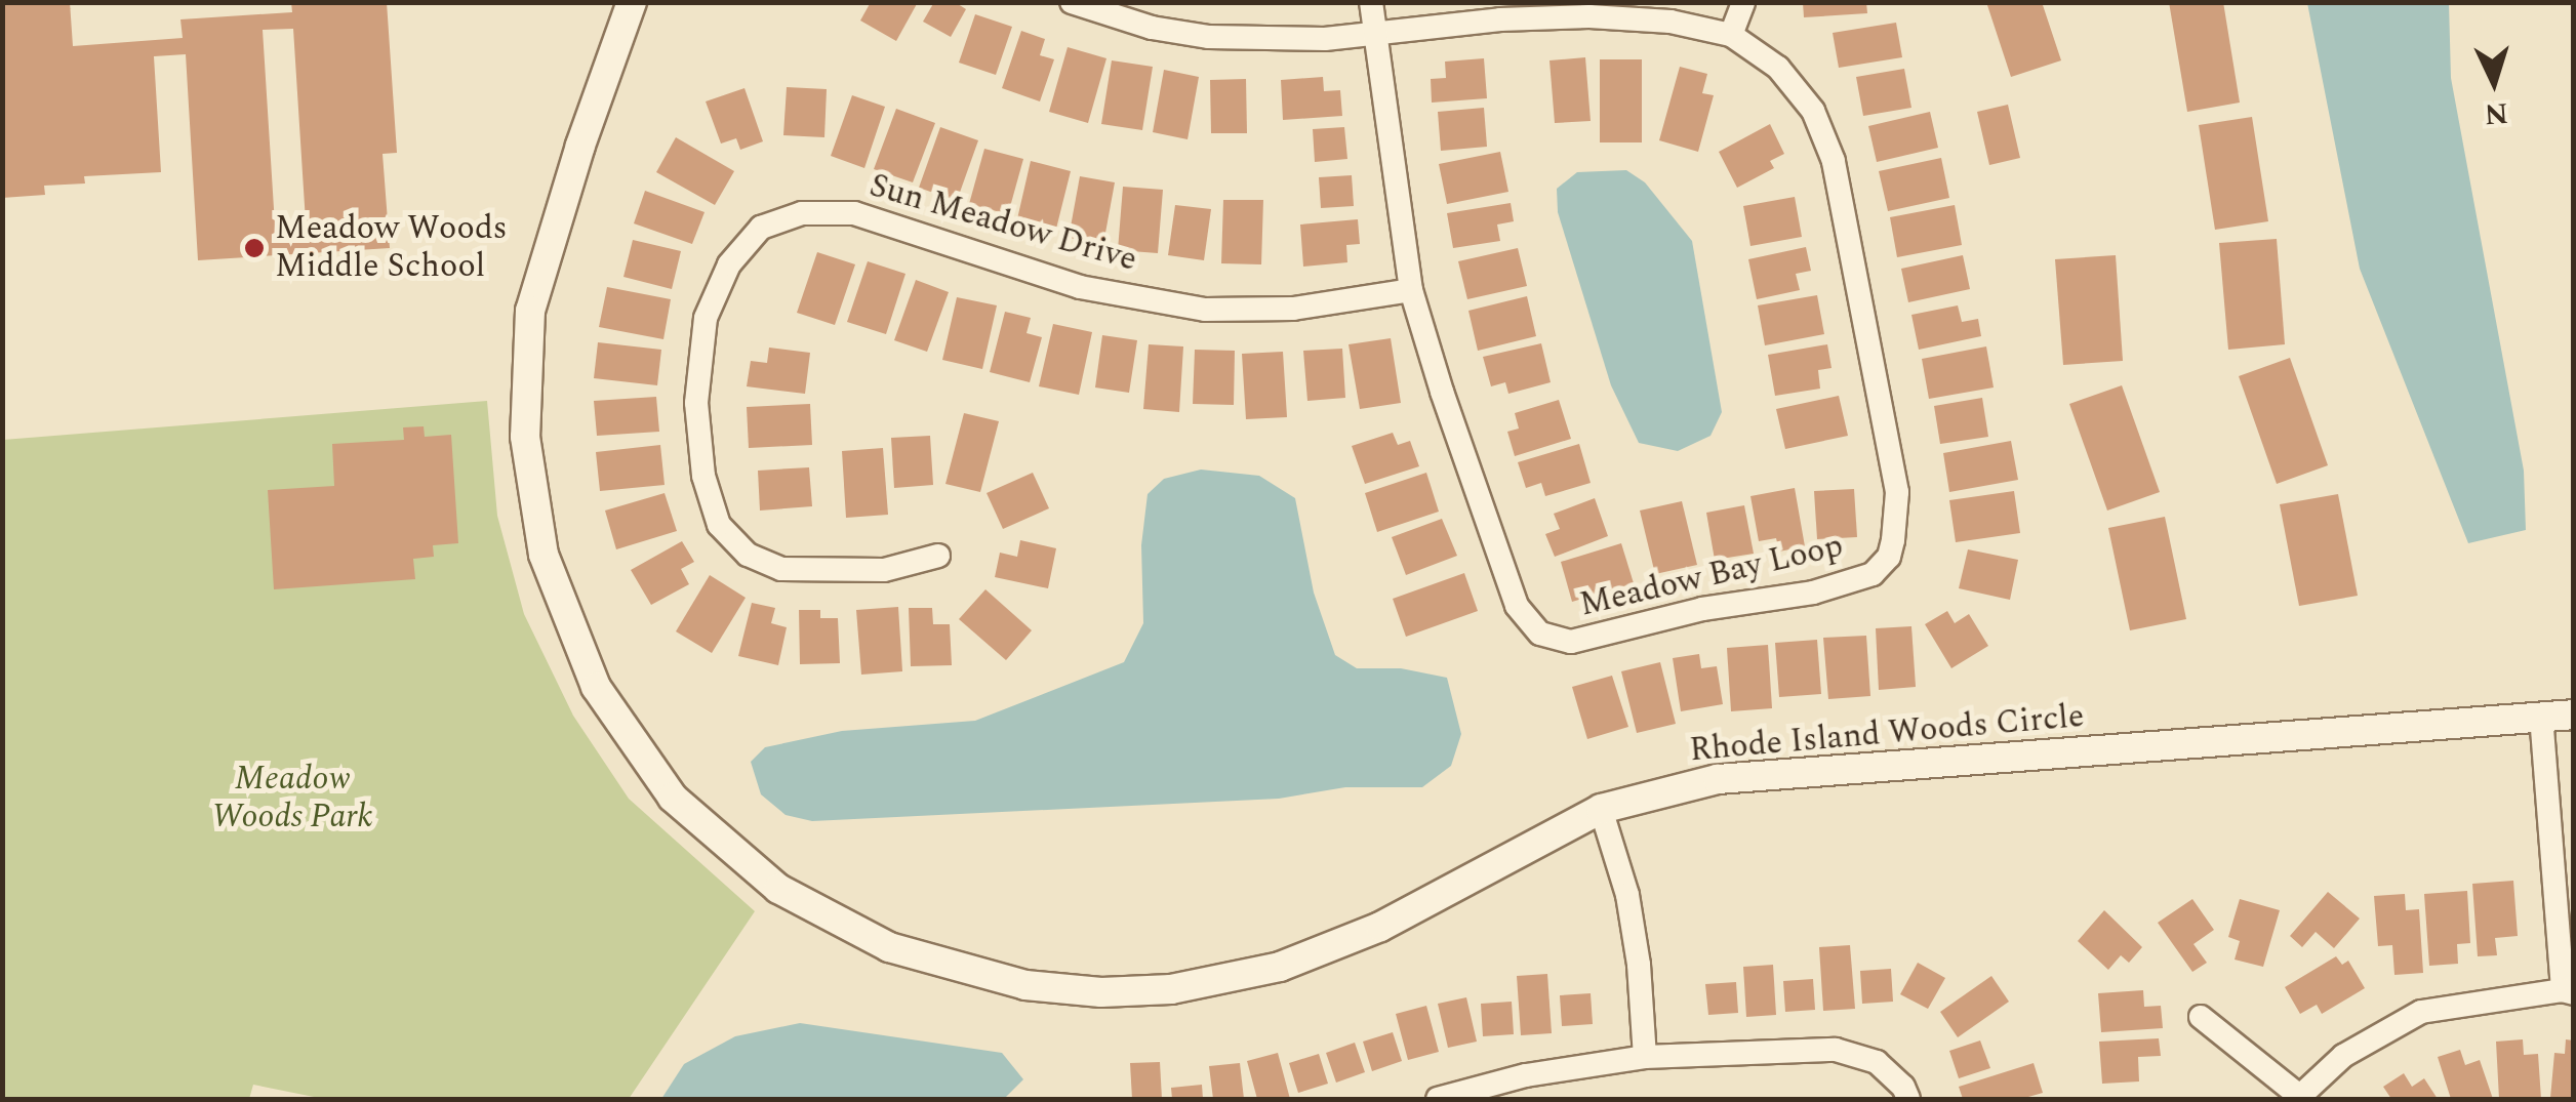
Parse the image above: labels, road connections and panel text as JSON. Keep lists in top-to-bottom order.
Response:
{
  "streets": {
    "street": ["Sun Meadow Drive", "Meadow Bay Loop", "Rhode Island Woods Circle"]
  },
  "crossings": [
    ["Sun Meadow Drive", "Meadow Bay Loop"]
  ],
  "parks": ["Meadow Woods Park"],
  "places": ["Meadow Woods Middle School"],
  "north": "bottom"
}
